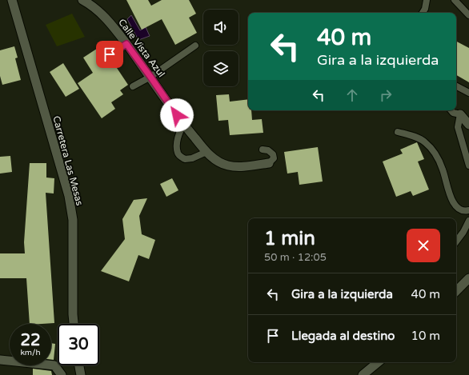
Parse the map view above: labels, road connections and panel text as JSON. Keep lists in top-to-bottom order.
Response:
{
  "streets": {
    "street": ["Calle Vista Azul", "Carretera Las Mesas"]
  },
  "page": {
    "turn": ["40 m", "Gira a la izquierda"],
    "heading": ["1 min", "50 m · 12:05"],
    "list": [
      {
        "name": "Gira a la izquierda",
        "value": "40 m"
      },
      {
        "name": "Llegada al destino",
        "value": "10 m"
      }
    ],
    "speed": "22 km/h",
    "limit": "30"
  }
}
